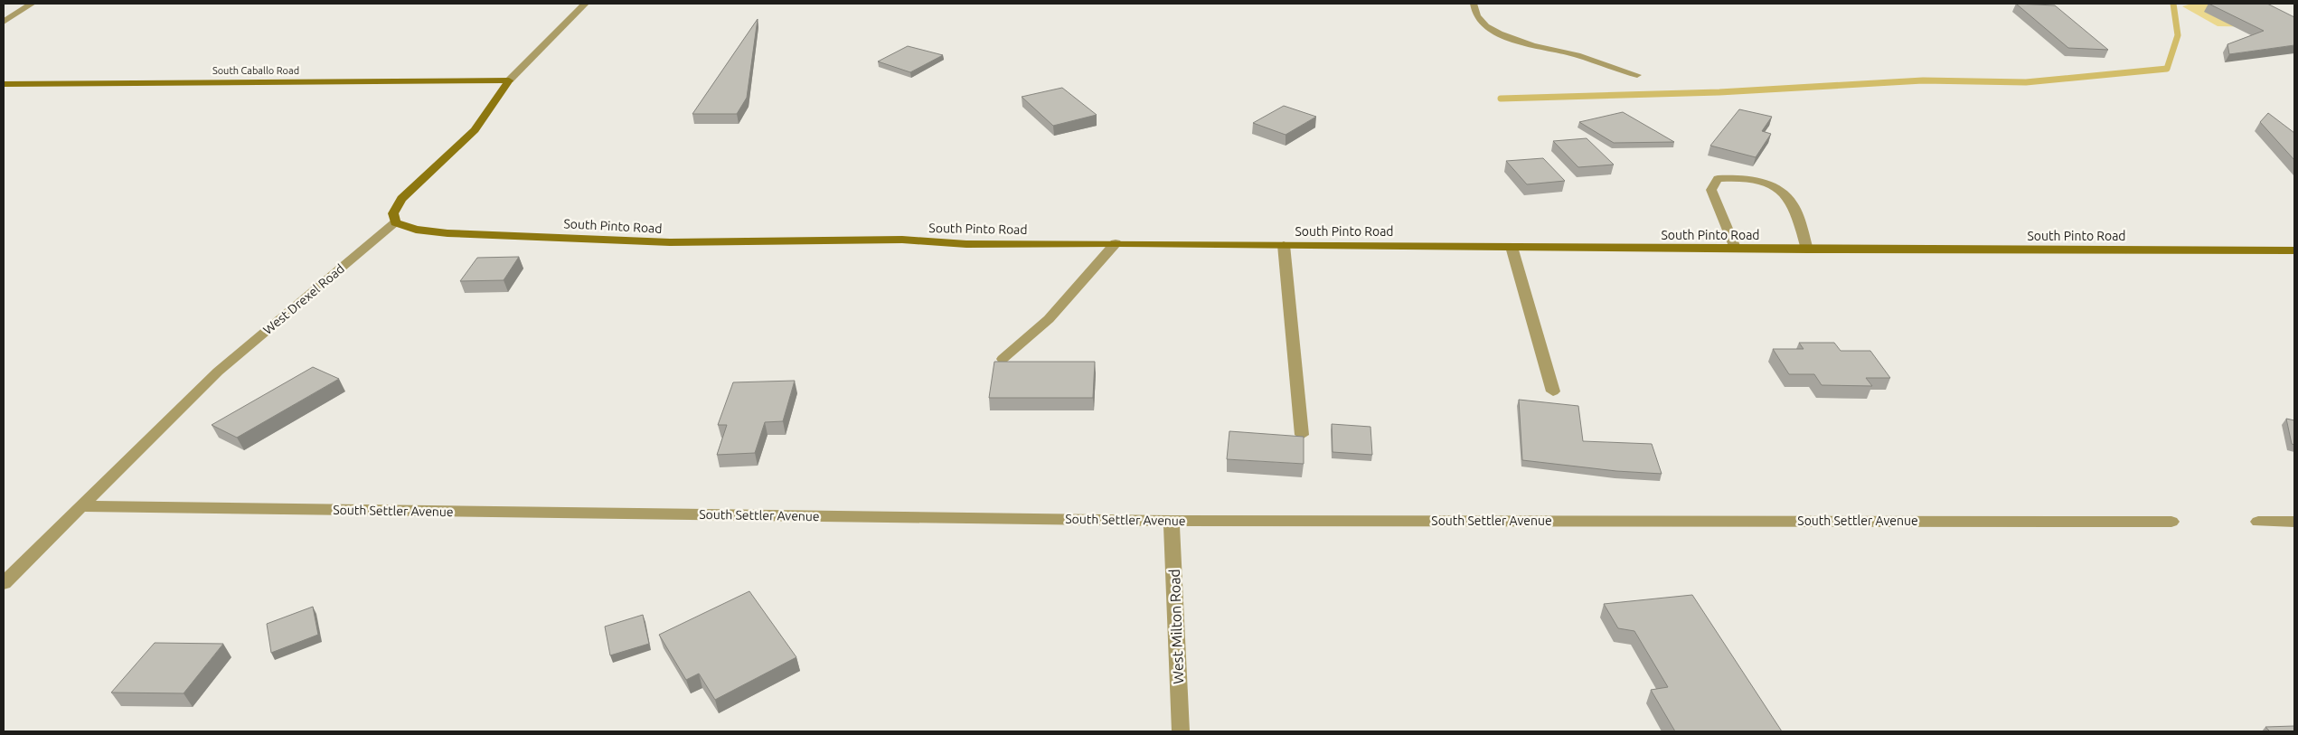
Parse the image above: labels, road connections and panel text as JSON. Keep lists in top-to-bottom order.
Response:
{
  "streets": {
    "street": [
      "South Caballo Road",
      "South Pinto Road",
      "West Drexel Road",
      "South Settler Avenue",
      "West Milton Road"
    ]
  },
  "crossings": [
    ["South Pinto Road", "West Drexel Road"],
    ["West Drexel Road", "South Settler Avenue"],
    ["South Settler Avenue", "West Milton Road"]
  ]
}
